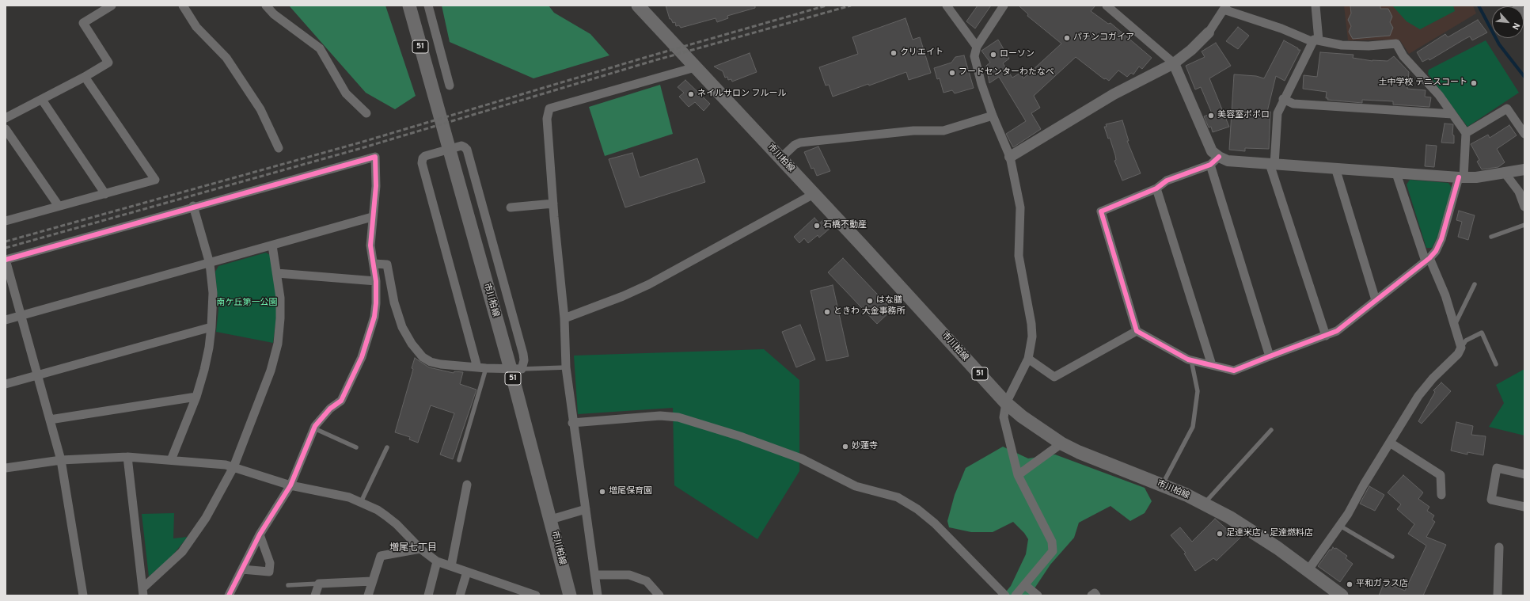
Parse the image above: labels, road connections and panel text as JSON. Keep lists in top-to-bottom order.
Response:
{
  "streets": {
    "main road": ["51", "市川柏線"]
  },
  "districts": ["増尾七丁目"],
  "parks": ["南ケ丘第一公園"],
  "places": [
    "パチンコガイア",
    "クリエイト",
    "ローソン",
    "フードセンターわたなべ",
    "土中学校 テニスコート",
    "ネイルサロン フルール",
    "美容室ポポロ",
    "石橋不動産",
    "はな膳",
    "ときわ 大金事務所",
    "妙蓮寺",
    "増尾保育園",
    "足達米店・足達燃料店",
    "平和ガラス店"
  ],
  "north": "bottom right"
}
